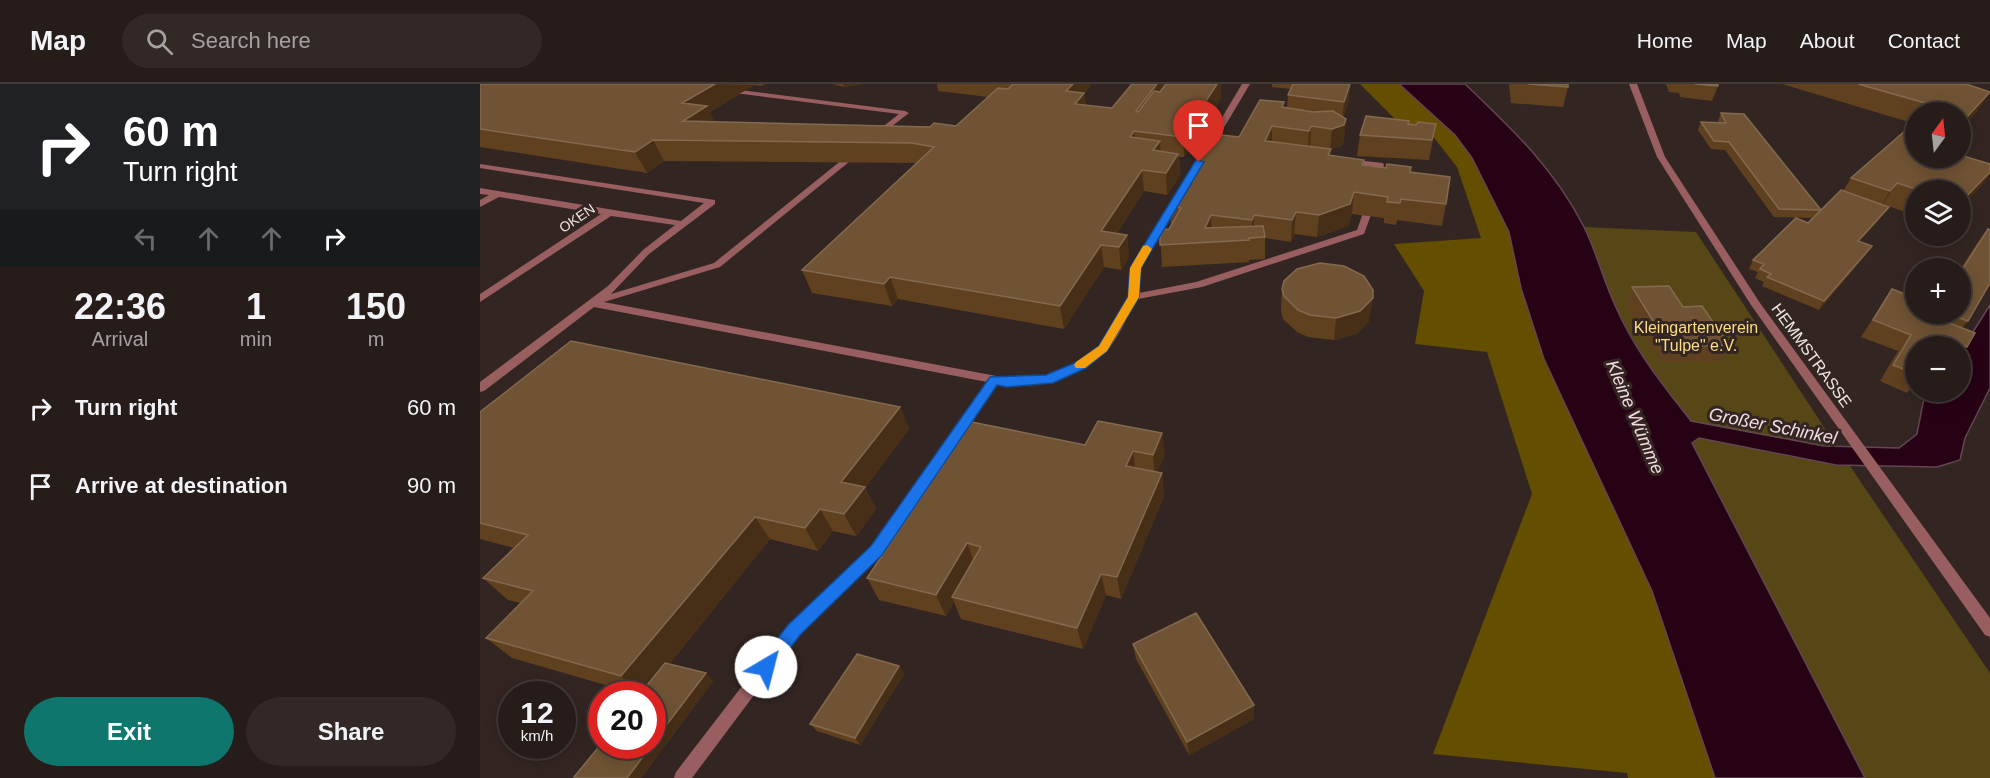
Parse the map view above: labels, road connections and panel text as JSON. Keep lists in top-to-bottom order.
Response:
{
  "streets": {
    "street": ["OKEN", "HEMMSTRASSE"]
  },
  "water": ["Kleine Wümme", "Großer Schinkel"],
  "parks": ["Kleingartenverein \"Tulpe\" e.V."],
  "north": "top",
  "page": {
    "header": "Map",
    "search": "Search here",
    "nav": [
      "Home",
      "Map",
      "About",
      "Contact"
    ],
    "turn": ["60 m", "Turn right"],
    "map_buttons": ["+", "−"],
    "eta": [
      "22:36",
      "Arrival",
      "1",
      "min",
      "150",
      "m"
    ],
    "list": [
      {
        "name": "Turn right",
        "value": "60 m"
      },
      {
        "name": "Arrive at destination",
        "value": "90 m"
      }
    ],
    "speed": "12 km/h",
    "limit": "20",
    "buttons": ["Exit", "Share"]
  }
}
